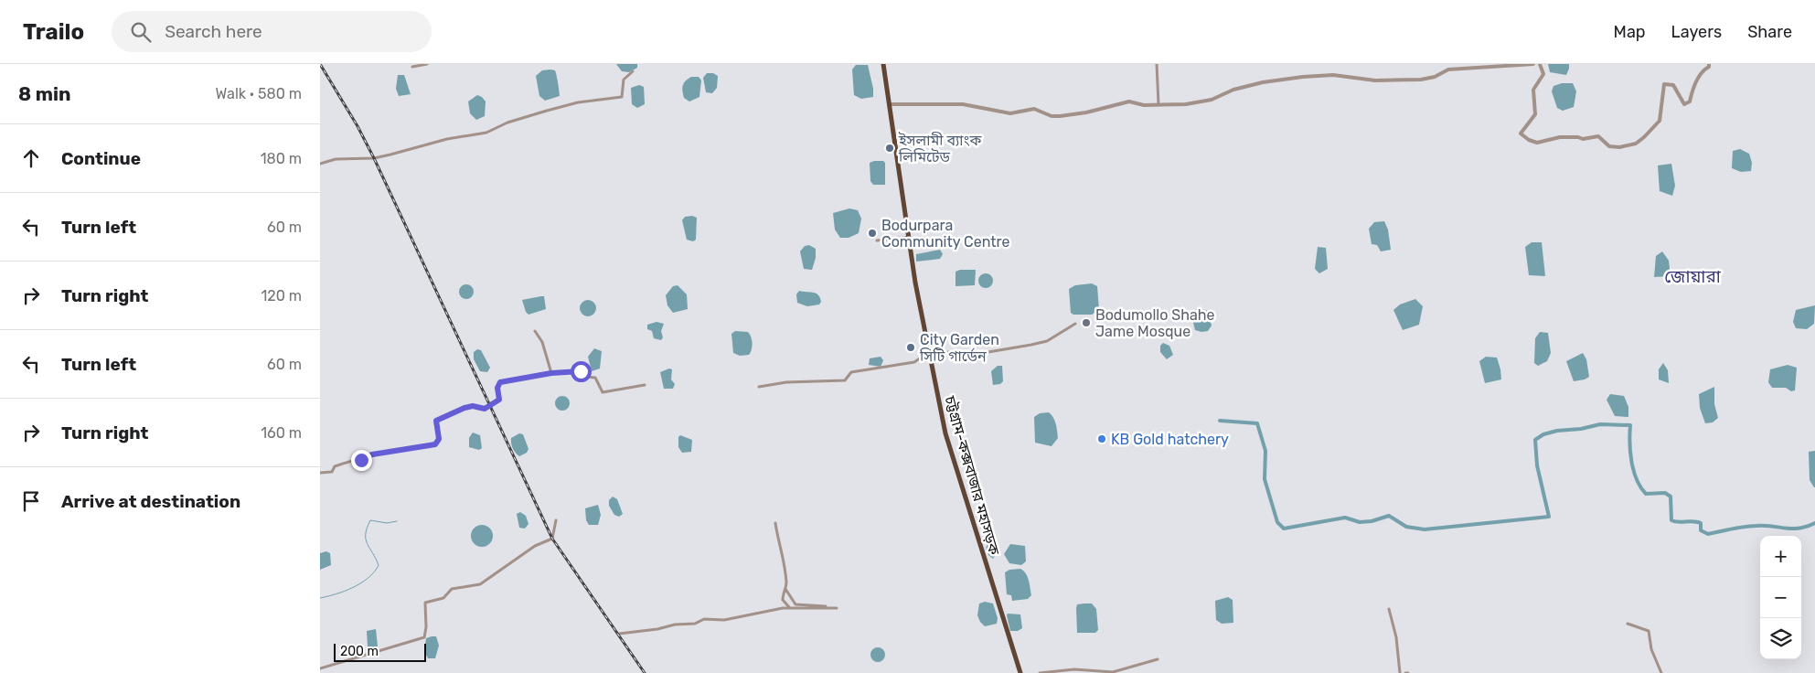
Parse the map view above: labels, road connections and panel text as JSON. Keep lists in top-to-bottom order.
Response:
{
  "streets": {
    "highway": ["চট্টগ্রাম-কক্সবাজার মহাসড়ক"]
  },
  "districts": ["জোয়ারা"],
  "places": [
    "ইসলামী ব্যাংক লিমিটেড",
    "Bodurpara Community Centre",
    "Bodumollo Shahe Jame Mosque",
    "City Garden সিটি গার্ডেন",
    "KB Gold hatchery"
  ],
  "scale_bar": "200 m",
  "page": {
    "header": "Trailo",
    "search": "Search here",
    "nav": ["Map", "Layers", "Share"],
    "heading": ["8 min", "Walk · 580 m"],
    "list": [
      ["Continue", "180 m"],
      ["Turn left", "60 m"],
      ["Turn right", "120 m"],
      ["Turn left", "60 m"],
      ["Turn right", "160 m"],
      "Arrive at destination"
    ],
    "map_buttons": ["+", "−"],
    "scale": "200 m"
  }
}
